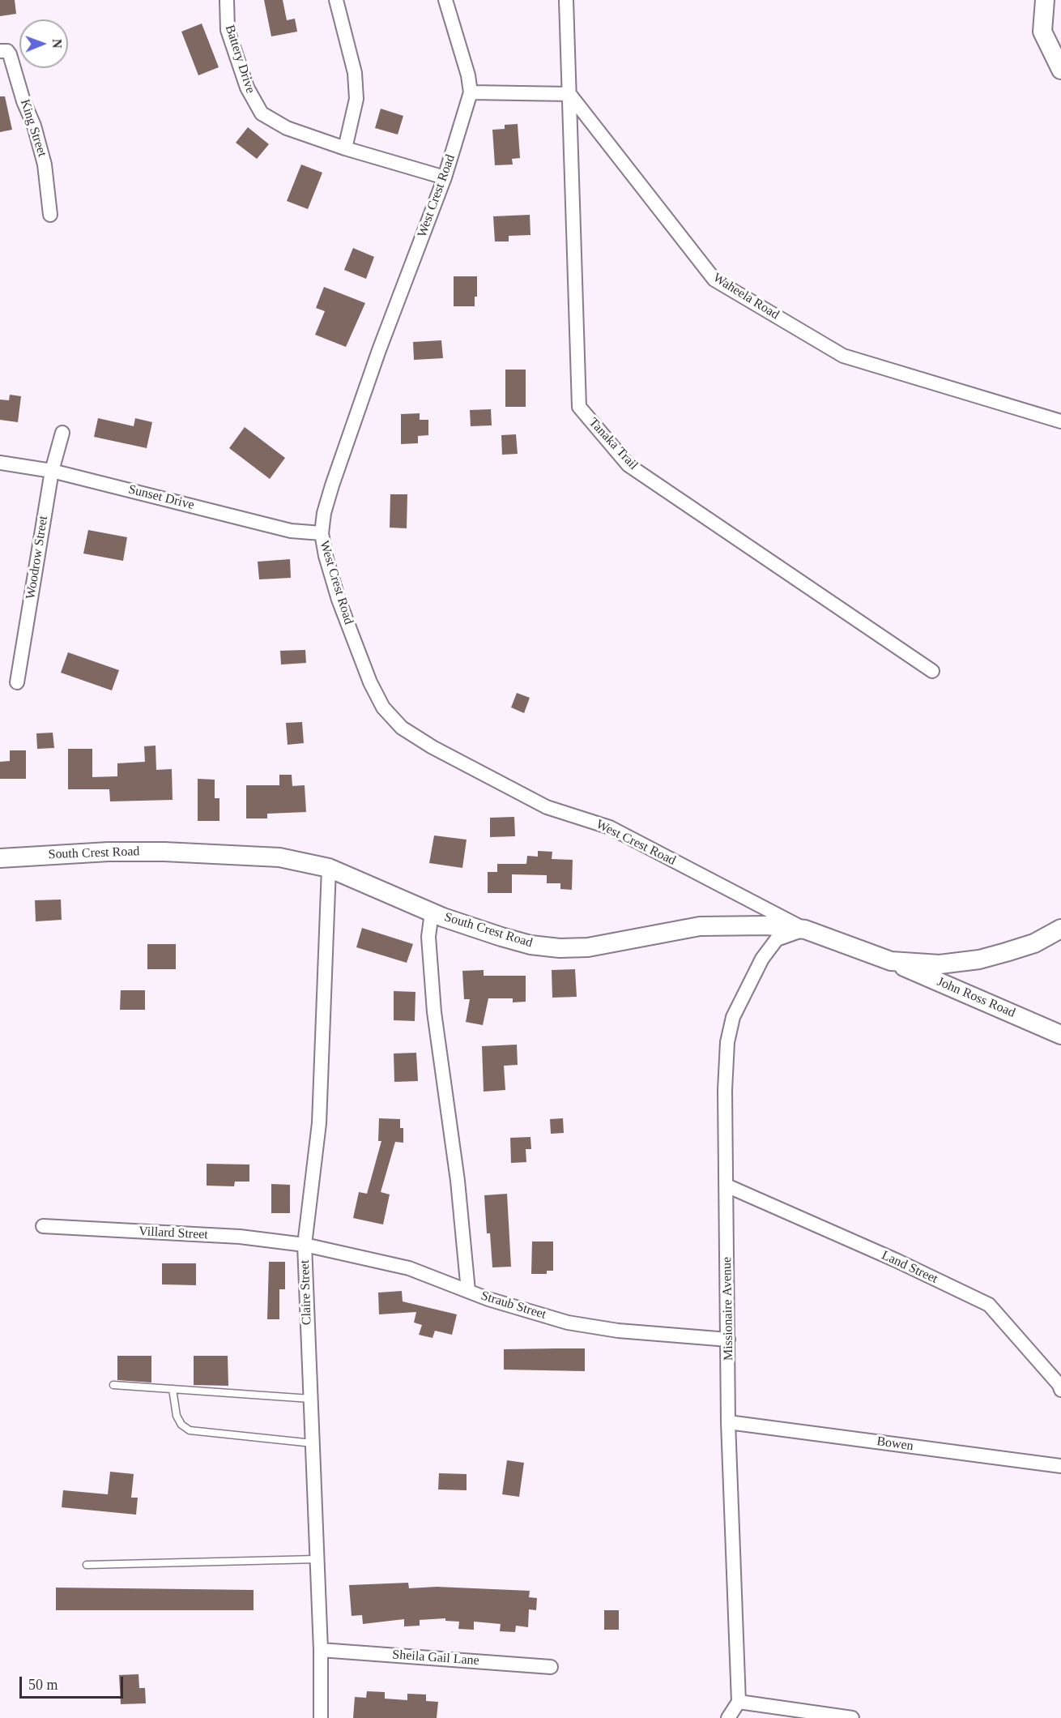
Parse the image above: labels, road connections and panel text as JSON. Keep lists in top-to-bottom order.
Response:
{
  "streets": {
    "street": [
      "Battery Drive",
      "King Street",
      "West Crest Road",
      "Waheela Road",
      "Tanaka Trail",
      "Sunset Drive",
      "Woodrow Street",
      "South Crest Road",
      "John Ross Road",
      "Villard Street",
      "Land Street",
      "Claire Street",
      "Straub Street",
      "Missionaire Avenue",
      "Bowen",
      "Sheila Gail Lane"
    ]
  },
  "crossings": [
    ["Battery Drive", "West Crest Road"],
    ["West Crest Road", "Sunset Drive"],
    ["West Crest Road", "South Crest Road"],
    ["West Crest Road", "Missionaire Avenue"],
    ["Waheela Road", "Tanaka Trail"],
    ["Sunset Drive", "Woodrow Street"],
    ["South Crest Road", "John Ross Road"],
    ["South Crest Road", "Claire Street"],
    ["South Crest Road", "Missionaire Avenue"],
    ["Villard Street", "Claire Street"],
    ["Villard Street", "Straub Street"],
    ["Land Street", "Missionaire Avenue"],
    ["Claire Street", "Straub Street"],
    ["Claire Street", "Sheila Gail Lane"],
    ["Straub Street", "Missionaire Avenue"],
    ["Missionaire Avenue", "Bowen"]
  ],
  "scale_bar": "50 m",
  "north": "right"
}
